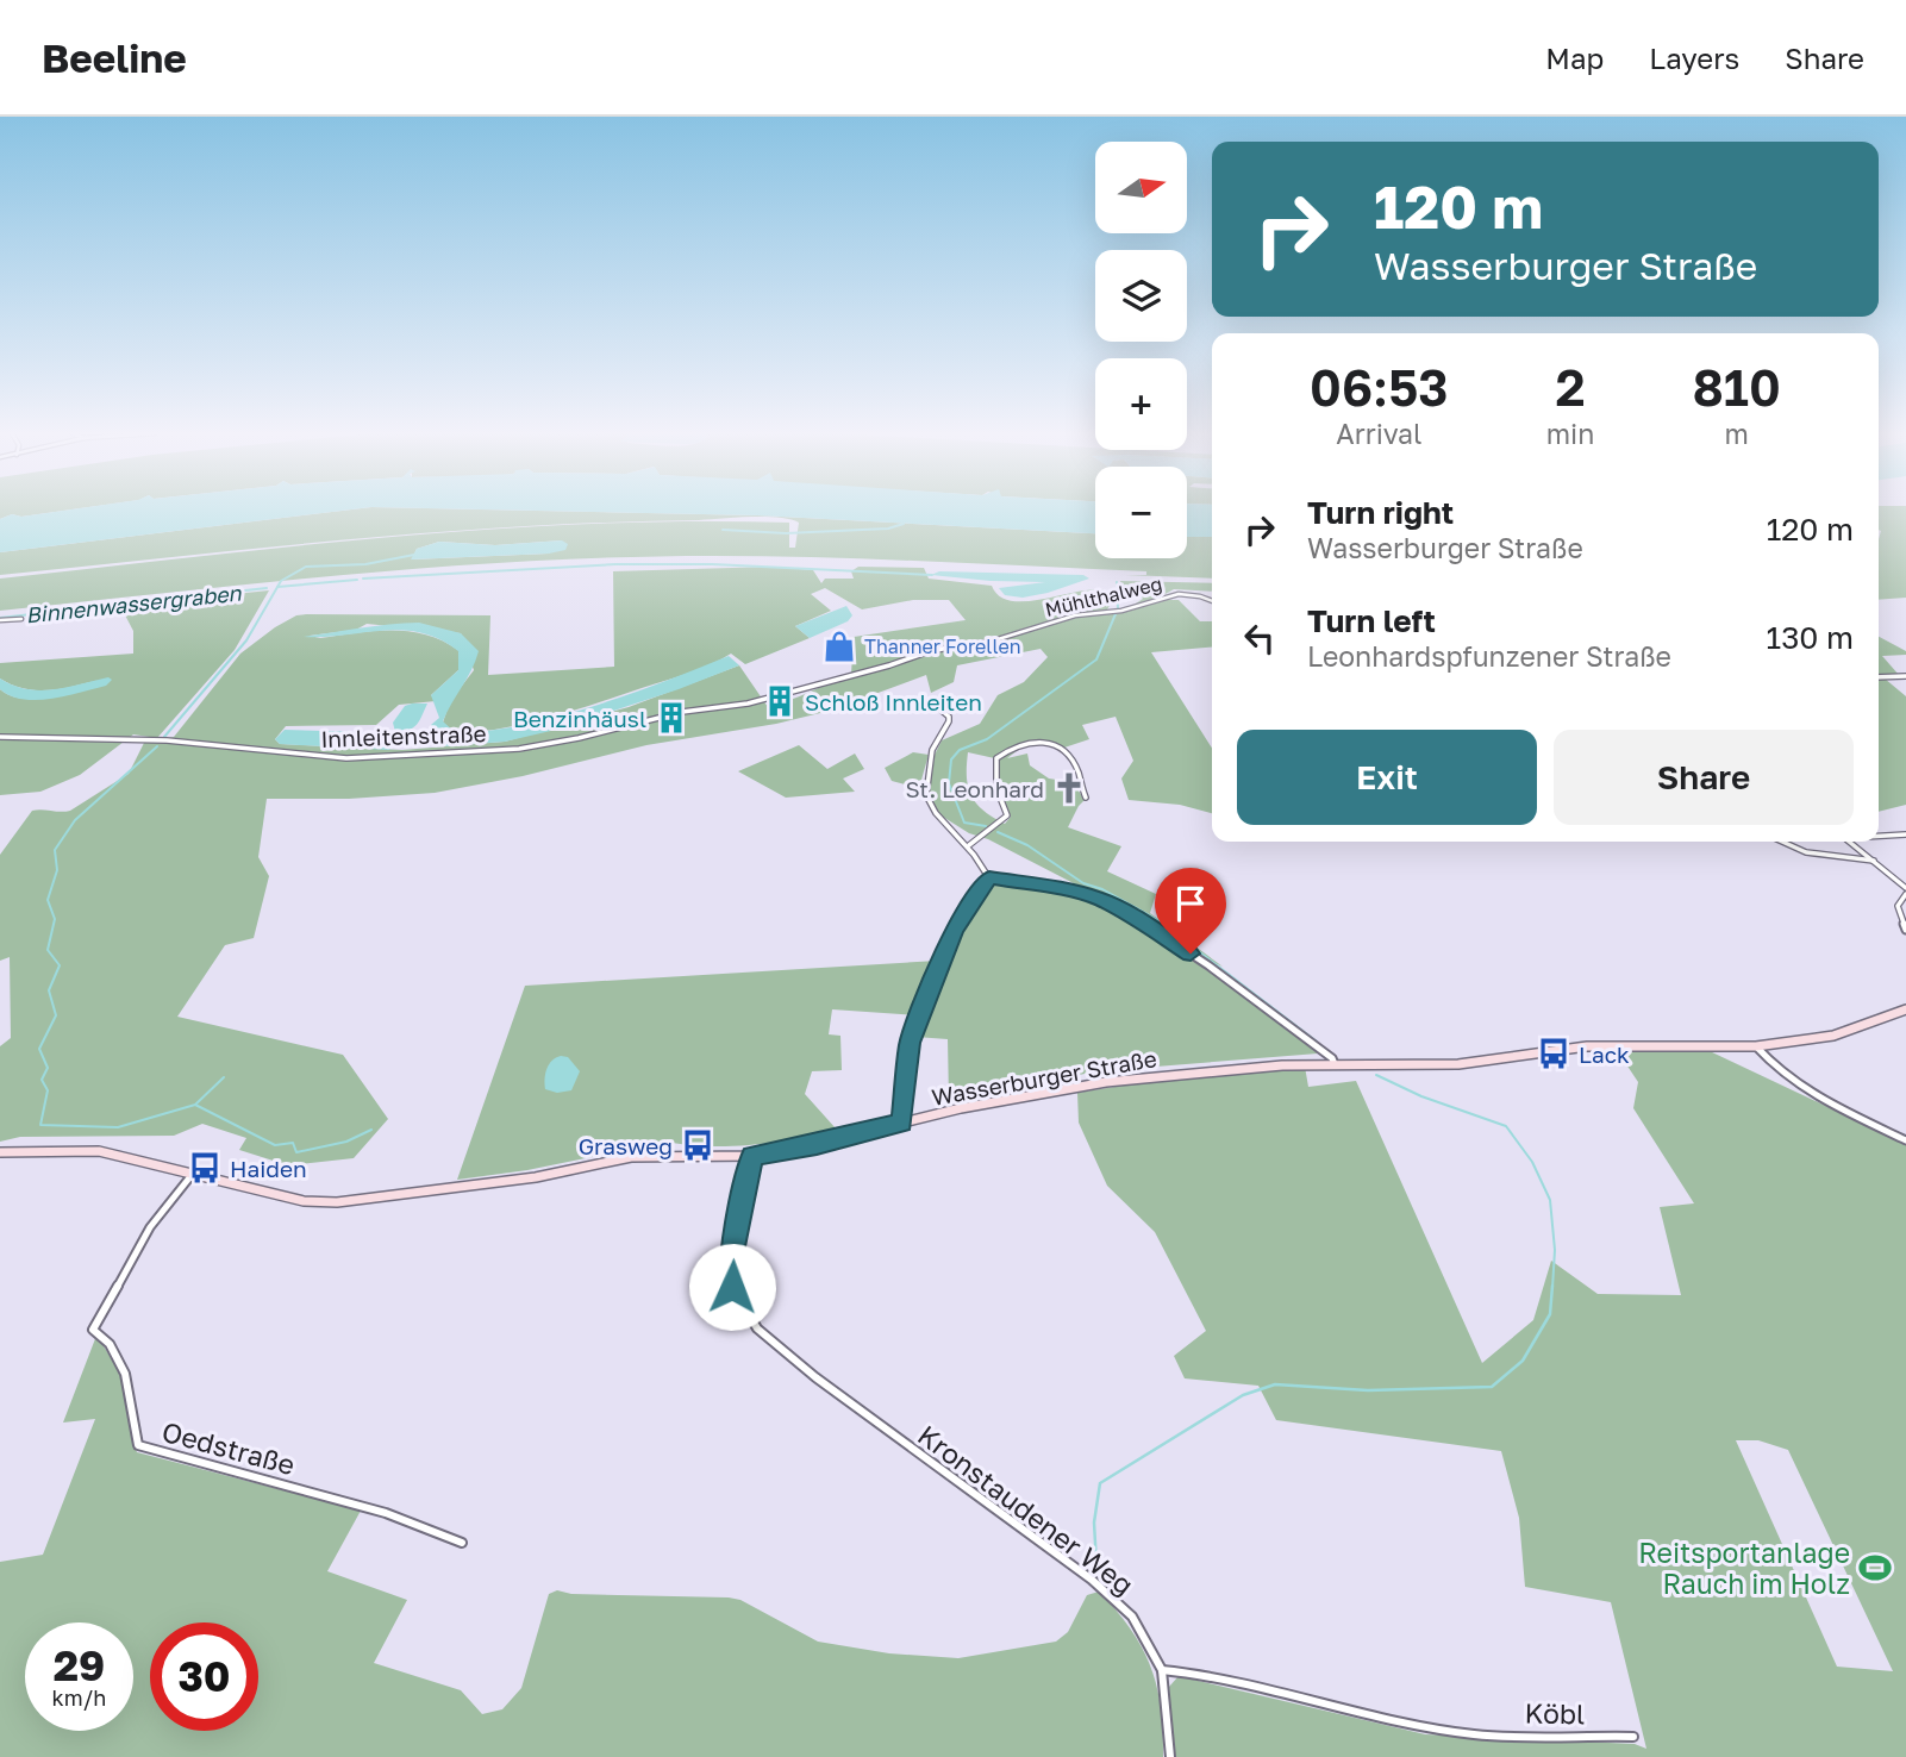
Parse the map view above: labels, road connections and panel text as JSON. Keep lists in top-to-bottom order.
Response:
{
  "streets": {
    "main road": ["Wasserburger Straße"],
    "street": [
      "Mühlthalweg",
      "Innleitenstraße",
      "Oedstraße",
      "Kronstaudener Weg",
      "Köbl"
    ]
  },
  "crossings": [
    ["Mühlthalweg", "Innleitenstraße"],
    ["Wasserburger Straße", "Oedstraße"],
    ["Wasserburger Straße", "Kronstaudener Weg"],
    ["Kronstaudener Weg", "Köbl"]
  ],
  "water": ["Binnenwassergraben"],
  "places": {
    "shop": ["Thanner Forellen"],
    "building": ["Schloß Innleiten", "Benzinhäusl"],
    "church": ["St. Leonhard"],
    "bus stop": ["Lack", "Grasweg", "Haiden"],
    "sports": ["Reitsportanlage Rauch im Holz"]
  },
  "north": "right",
  "page": {
    "header": "Beeline",
    "nav": ["Map", "Layers", "Share"],
    "map_buttons": ["+", "−"],
    "turn": ["120 m", "Wasserburger Straße"],
    "eta": [
      "06:53",
      "Arrival",
      "2",
      "min",
      "810",
      "m"
    ],
    "list": [
      {
        "name": "Turn right",
        "note": "Wasserburger Straße",
        "value": "120 m"
      },
      {
        "name": "Turn left",
        "note": "Leonhardspfunzener Straße",
        "value": "130 m"
      }
    ],
    "buttons": ["Exit", "Share"],
    "speed": "29 km/h",
    "limit": "30"
  }
}
